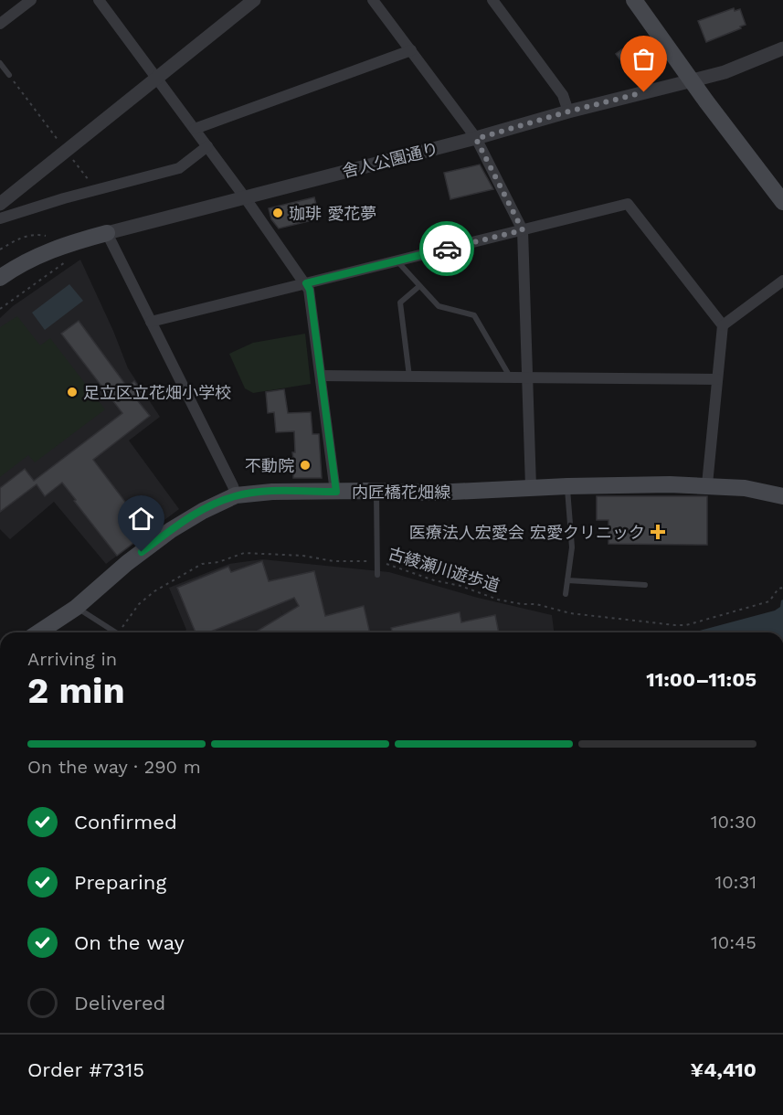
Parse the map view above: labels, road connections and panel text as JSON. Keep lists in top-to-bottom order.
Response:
{
  "streets": {
    "main road": ["舎人公園通り", "内匠橋花畑線"],
    "path": ["古綾瀬川遊歩道"]
  },
  "places": {
    "other": ["珈琲 愛花夢", "足立区立花畑小学校", "不動院"],
    "health": ["医療法人宏愛会 宏愛クリニック"]
  },
  "page": {
    "heading": ["2 min", "Arriving in", "11:00–11:05"],
    "panel": ["Order #7315", "¥4,410"],
    "bar": "On the way · 290 m",
    "list": [
      ["Confirmed", "10:30"],
      ["Preparing", "10:31"],
      ["On the way", "10:45"],
      "Delivered"
    ]
  }
}
